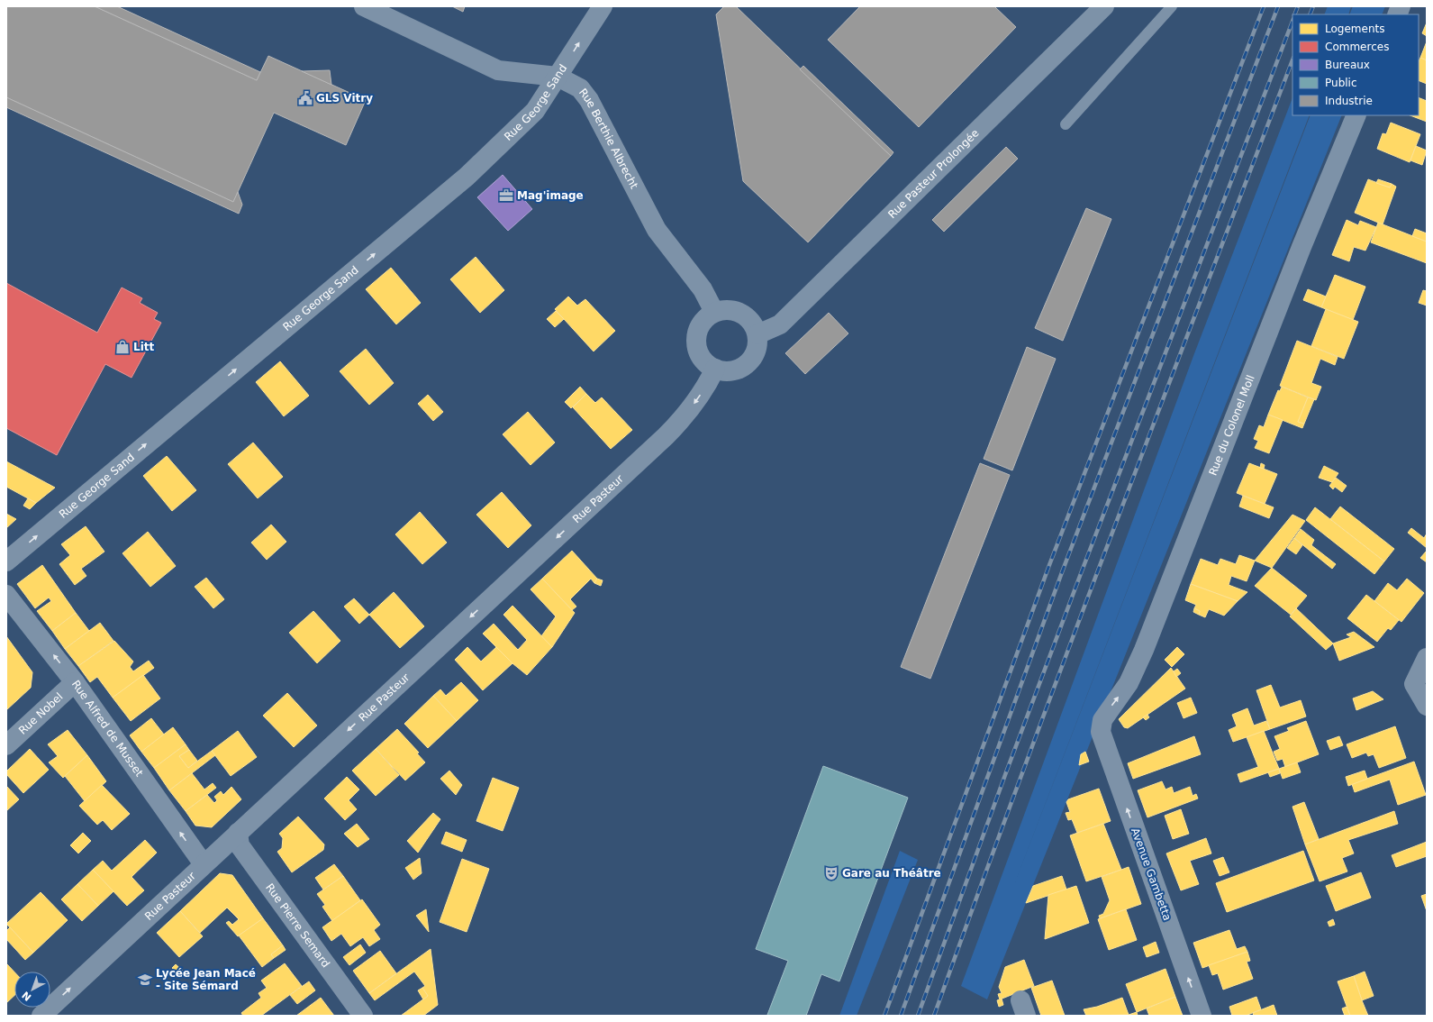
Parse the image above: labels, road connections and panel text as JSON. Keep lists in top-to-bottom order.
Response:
{
  "streets": {
    "street": [
      "Rue George Sand",
      "Rue Berthie Albrecht",
      "Rue Pasteur Prolongée",
      "Rue du Colonel Moll",
      "Rue Pasteur",
      "Rue Nobel",
      "Rue Alfred de Musset",
      "Avenue Gambetta",
      "Rue Pierre Semard"
    ]
  },
  "crossings": [
    ["Rue George Sand", "Rue Berthie Albrecht"],
    ["Rue Berthie Albrecht", "Rue Pasteur Prolongée"],
    ["Rue Berthie Albrecht", "Rue Pasteur"],
    ["Rue Pasteur Prolongée", "Rue Pasteur"],
    ["Rue du Colonel Moll", "Avenue Gambetta"],
    ["Rue Pasteur", "Rue Alfred de Musset"],
    ["Rue Pasteur", "Rue Pierre Semard"],
    ["Rue Nobel", "Rue Alfred de Musset"]
  ],
  "one_way": [
    "Rue George Sand",
    "Rue du Colonel Moll",
    "Rue Alfred de Musset",
    "Avenue Gambetta"
  ],
  "places": {
    "public building": ["GLS Vitry"],
    "office": ["Mag'image"],
    "shop": ["Litt"],
    "theatre": ["Gare au Théâtre"],
    "school or university": ["Lycée Jean Macé - Site Sémard"]
  },
  "legend": [
    "Logements",
    "Commerces",
    "Bureaux",
    "Public",
    "Industrie"
  ],
  "north": "bottom left"
}
